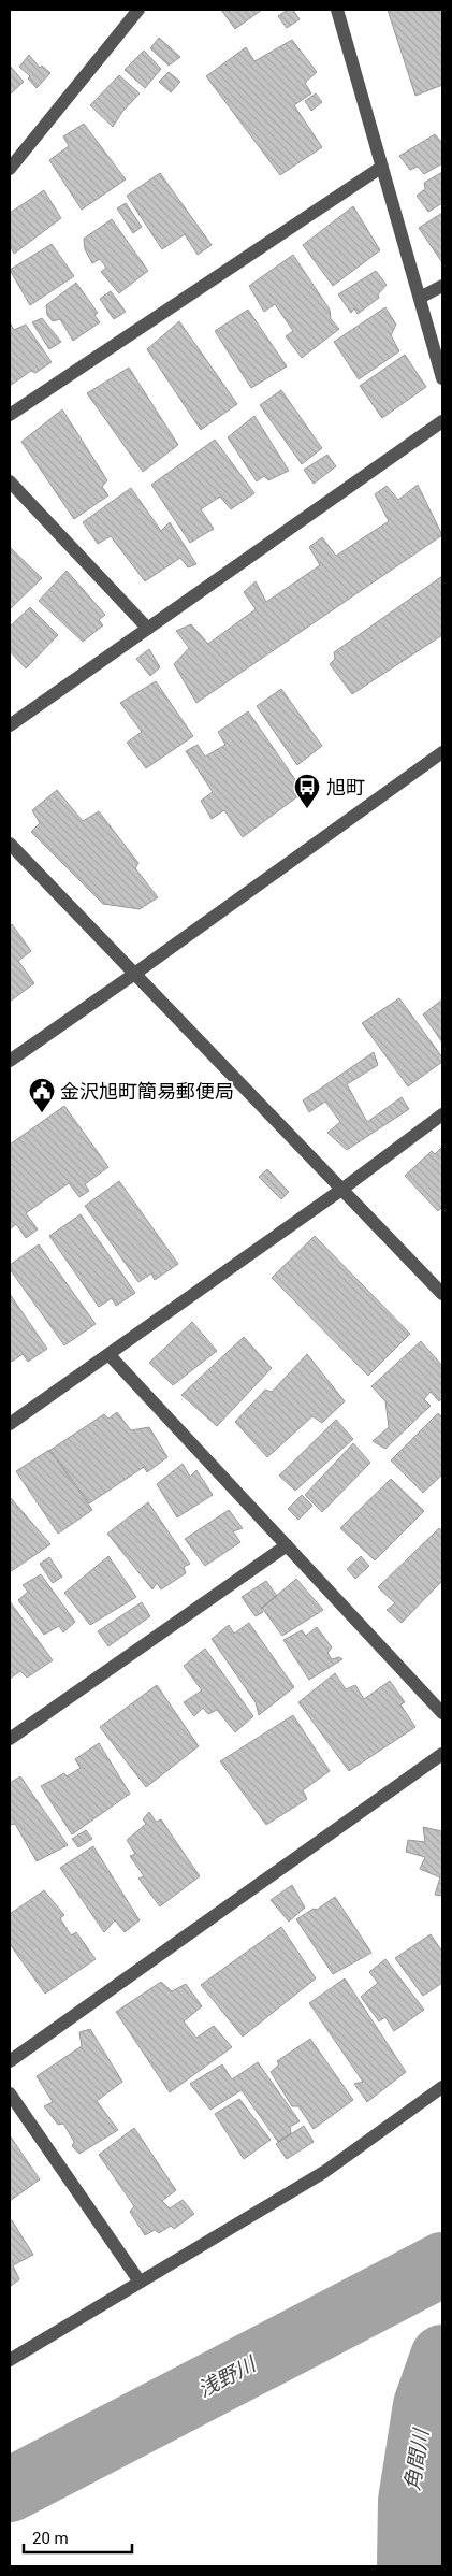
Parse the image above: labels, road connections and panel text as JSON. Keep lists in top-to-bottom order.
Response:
{
  "water": ["浅野川", "角間川"],
  "places": {
    "bus stop": ["旭町"],
    "public building": ["金沢旭町簡易郵便局"]
  },
  "scale_bar": "20 m"
}
